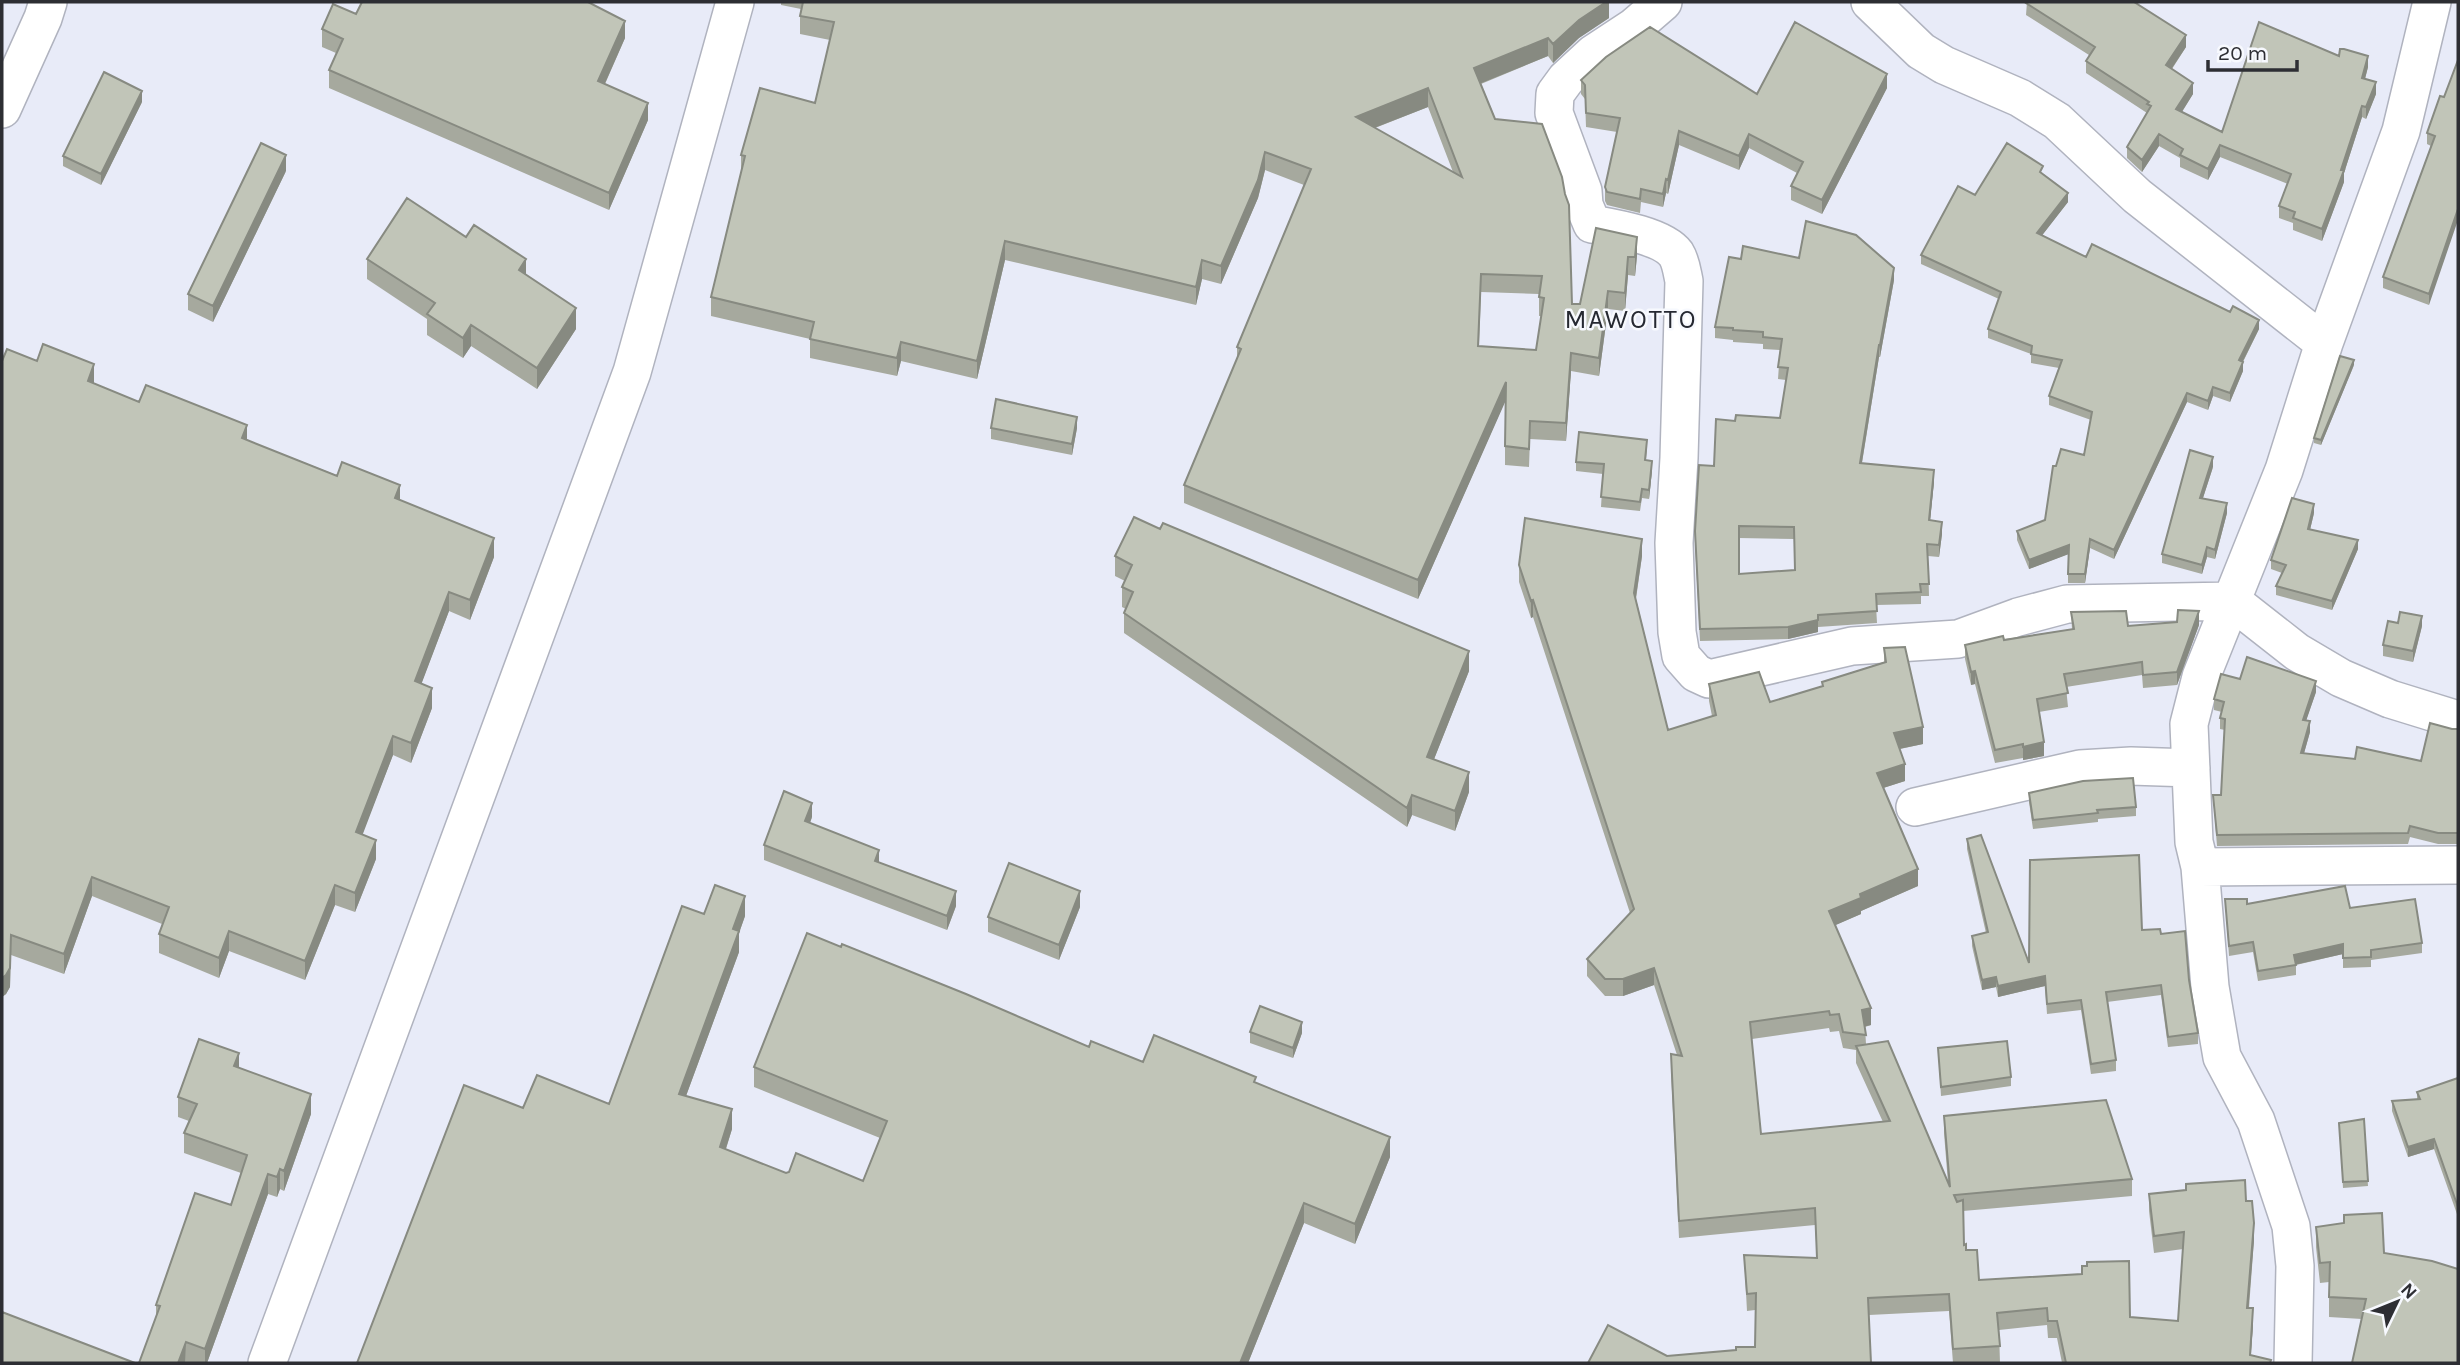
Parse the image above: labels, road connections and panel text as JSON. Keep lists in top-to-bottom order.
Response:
{
  "districts": ["MAWOTTO"],
  "scale_bar": "20 m",
  "north": "top right"
}
